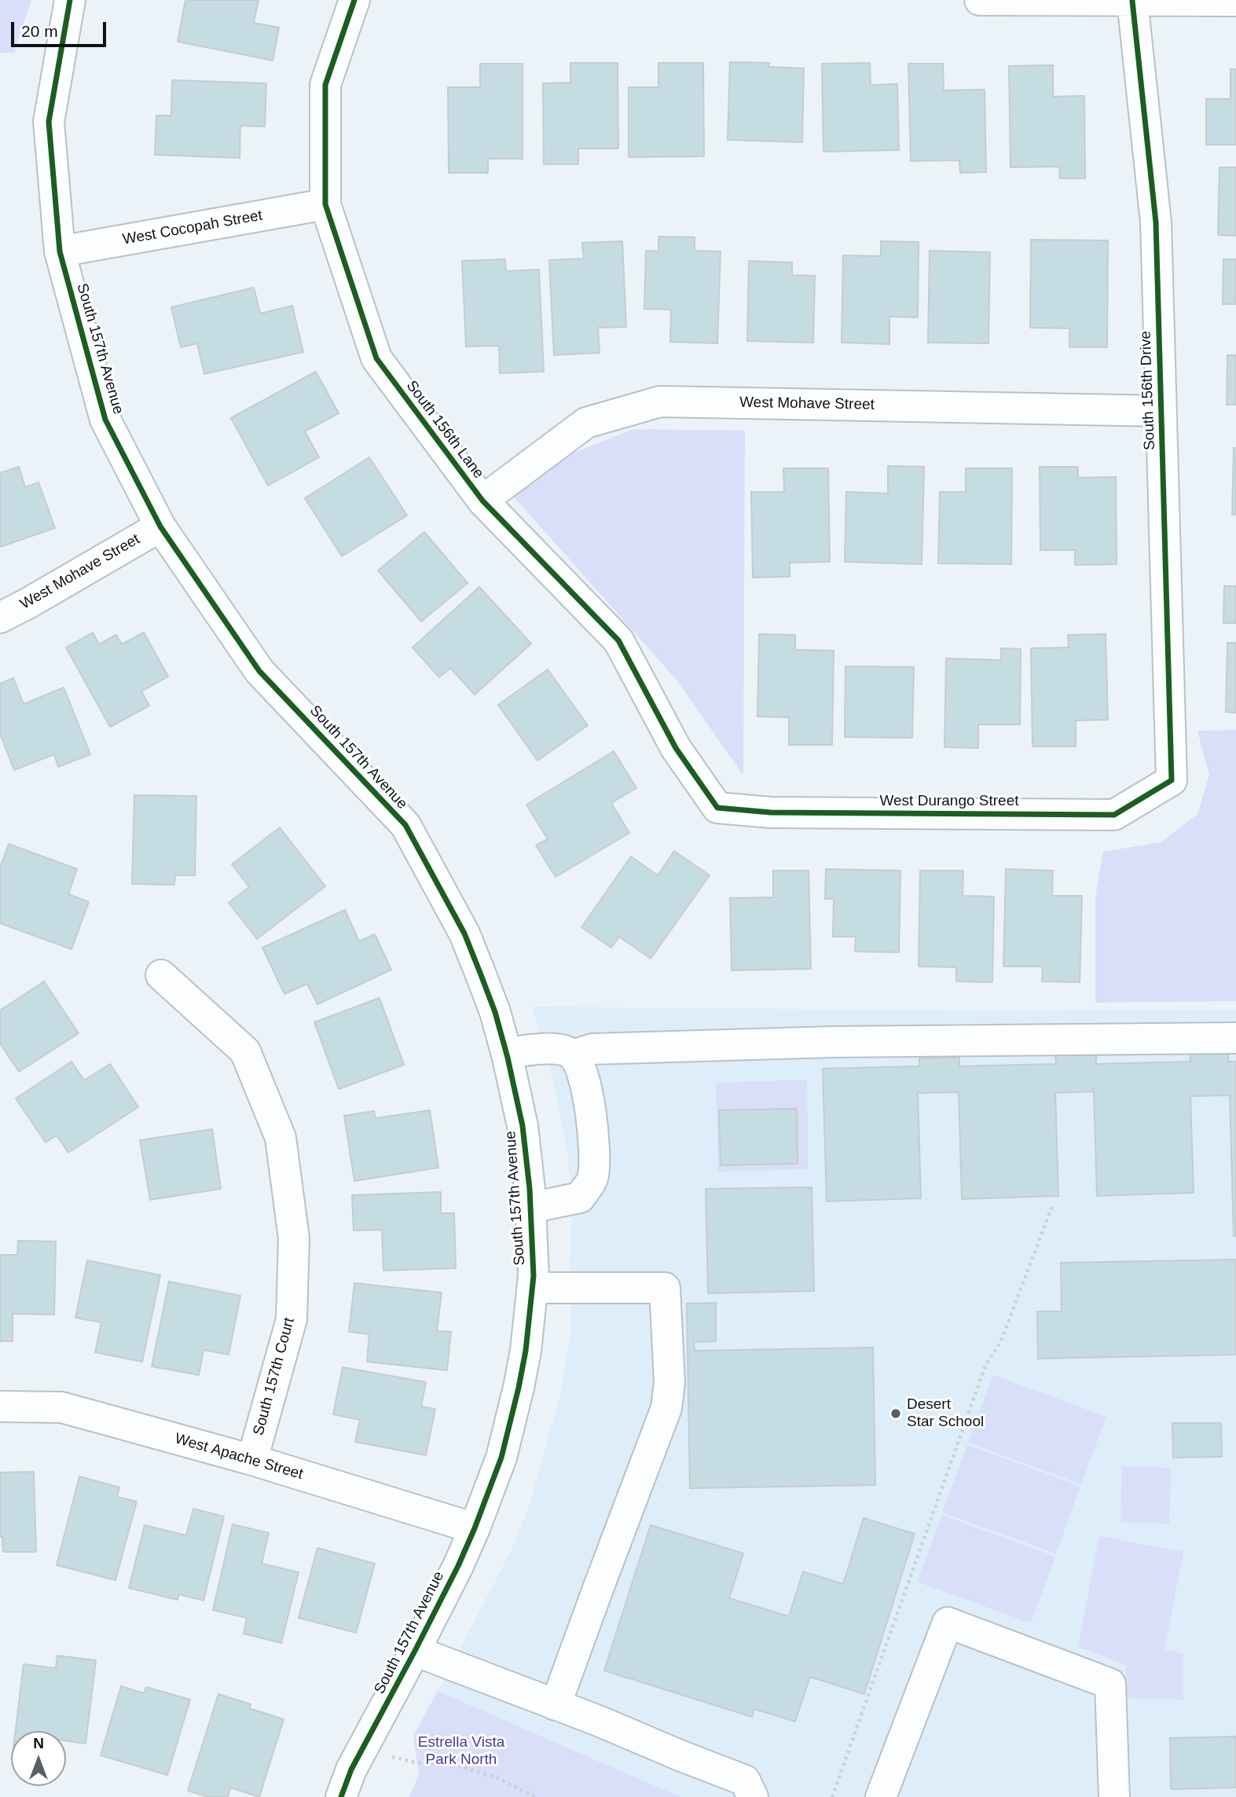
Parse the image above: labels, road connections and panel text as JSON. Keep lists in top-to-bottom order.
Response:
{
  "streets": {
    "street": [
      "West Cocopah Street",
      "South 157th Avenue",
      "South 156th Drive",
      "West Mohave Street",
      "South 156th Lane",
      "West Durango Street",
      "South 157th Court",
      "West Apache Street"
    ]
  },
  "crossings": [
    ["West Cocopah Street", "South 157th Avenue"],
    ["West Cocopah Street", "South 156th Lane"],
    ["South 157th Avenue", "West Mohave Street"],
    ["South 157th Avenue", "West Apache Street"],
    ["South 156th Drive", "West Mohave Street"],
    ["South 156th Drive", "West Durango Street"],
    ["West Mohave Street", "South 156th Lane"],
    ["South 156th Lane", "West Durango Street"],
    ["South 157th Court", "West Apache Street"]
  ],
  "parks": ["Estrella Vista Park North"],
  "places": ["Desert Star School"],
  "scale_bar": "20 m",
  "north": "top"
}
